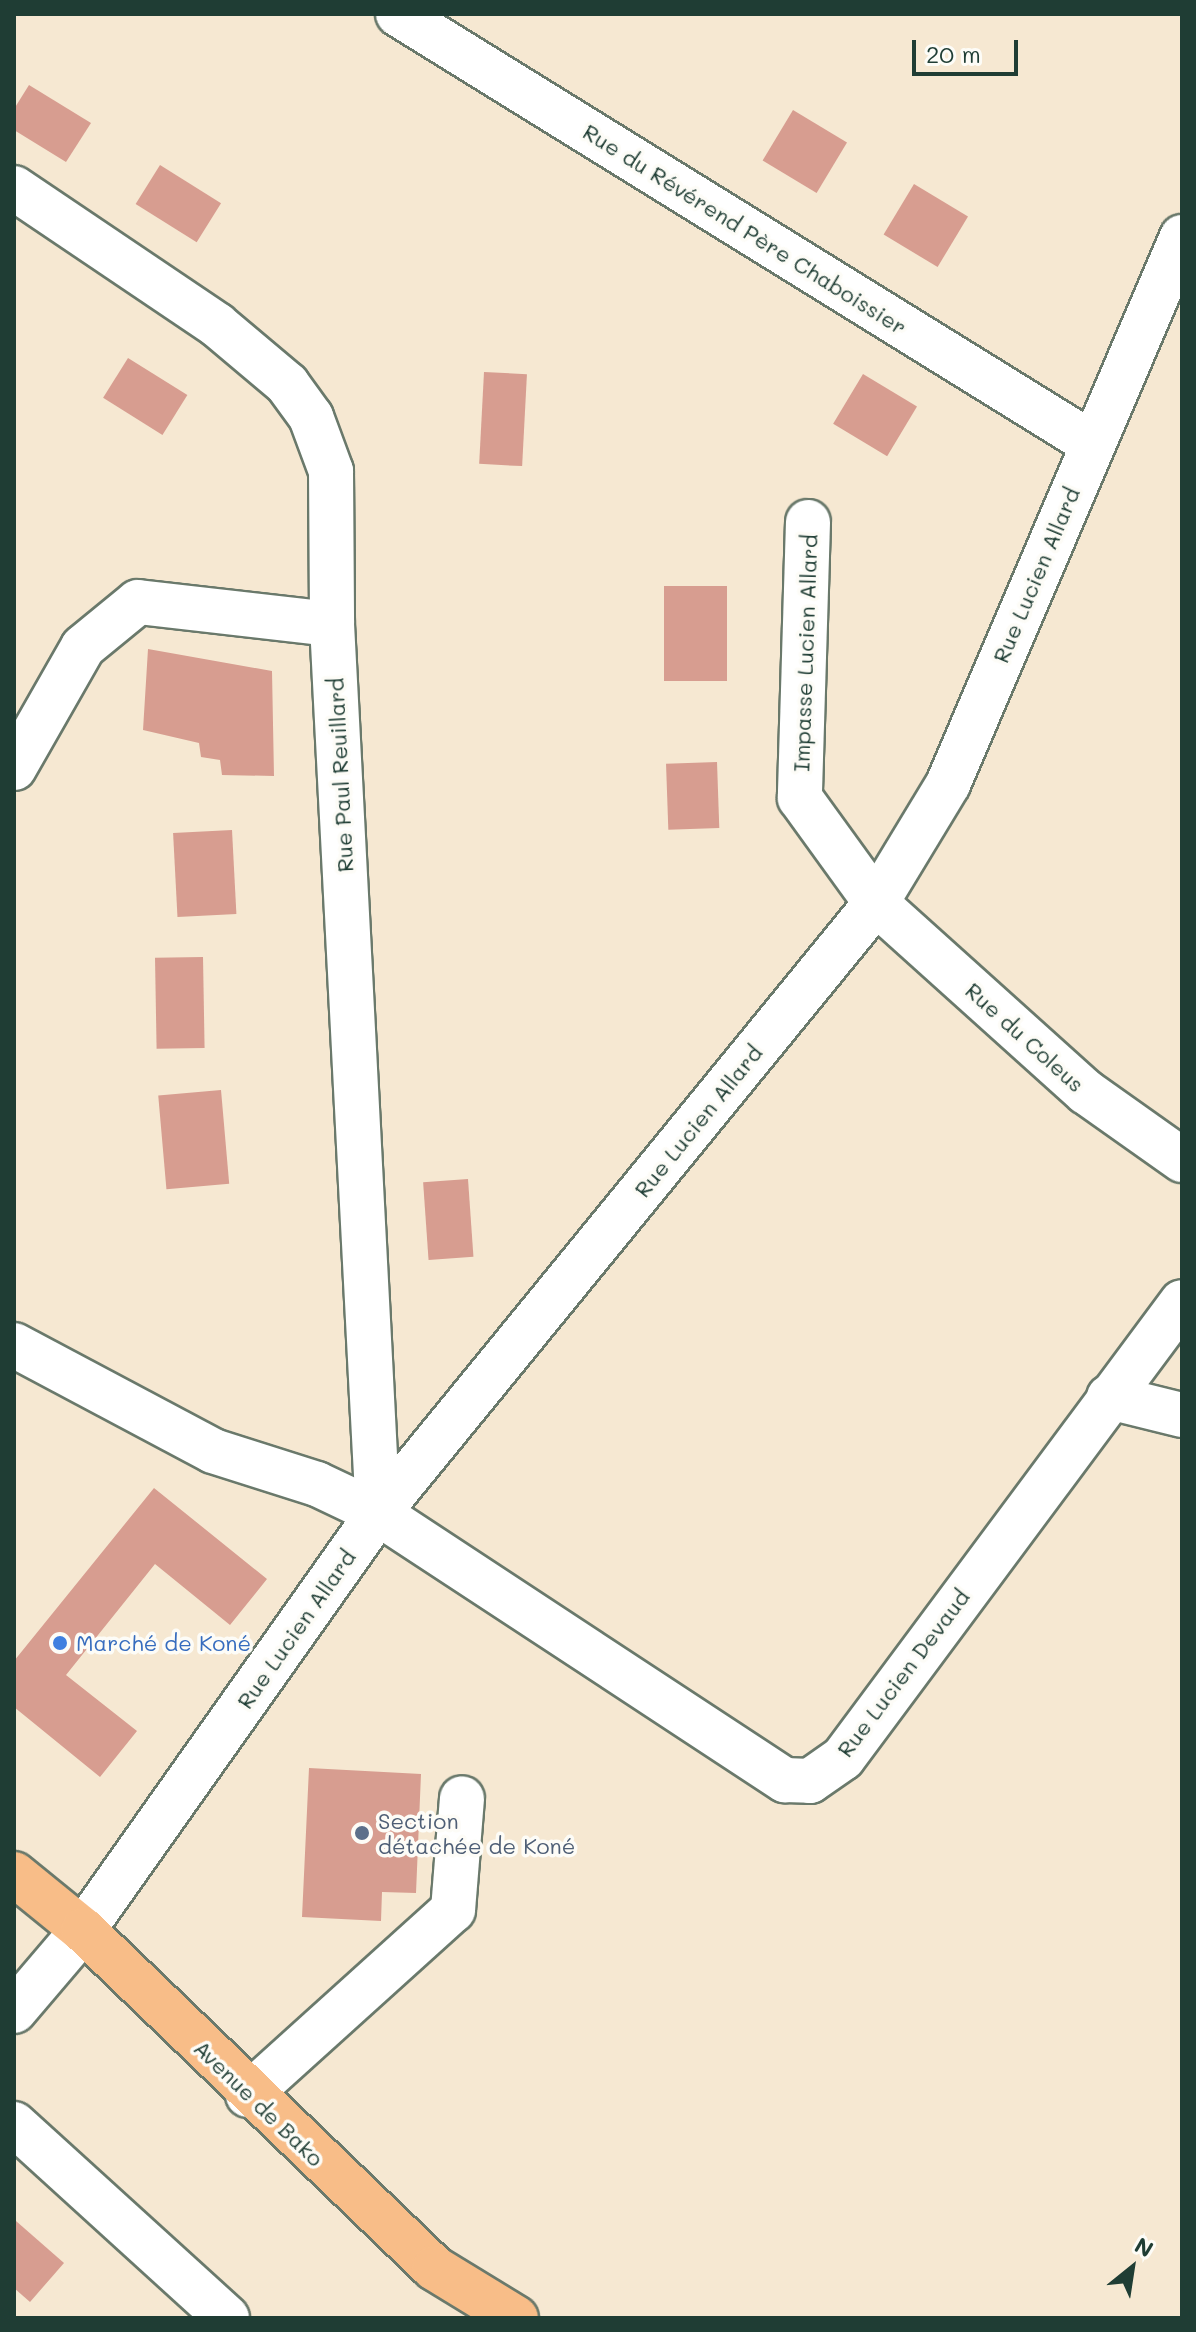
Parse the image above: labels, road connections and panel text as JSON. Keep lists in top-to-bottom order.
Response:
{
  "streets": {
    "main road": ["Avenue de Bako"],
    "street": [
      "Rue du Révérend Père Chaboissier",
      "Rue Lucien Allard",
      "Impasse Lucien Allard",
      "Rue Paul Reuillard",
      "Rue du Coleus",
      "Rue Lucien Devaud"
    ]
  },
  "crossings": [
    ["Rue du Révérend Père Chaboissier", "Rue Lucien Allard"],
    ["Rue Lucien Allard", "Impasse Lucien Allard"],
    ["Rue Lucien Allard", "Rue Paul Reuillard"],
    ["Rue Lucien Allard", "Rue du Coleus"],
    ["Rue Lucien Allard", "Rue Lucien Devaud"],
    ["Rue Lucien Allard", "Avenue de Bako"],
    ["Impasse Lucien Allard", "Rue du Coleus"],
    ["Rue Paul Reuillard", "Rue Lucien Devaud"]
  ],
  "places": ["Marché de Koné", "Section détachée de Koné"],
  "scale_bar": "20 m",
  "north": "top right"
}
